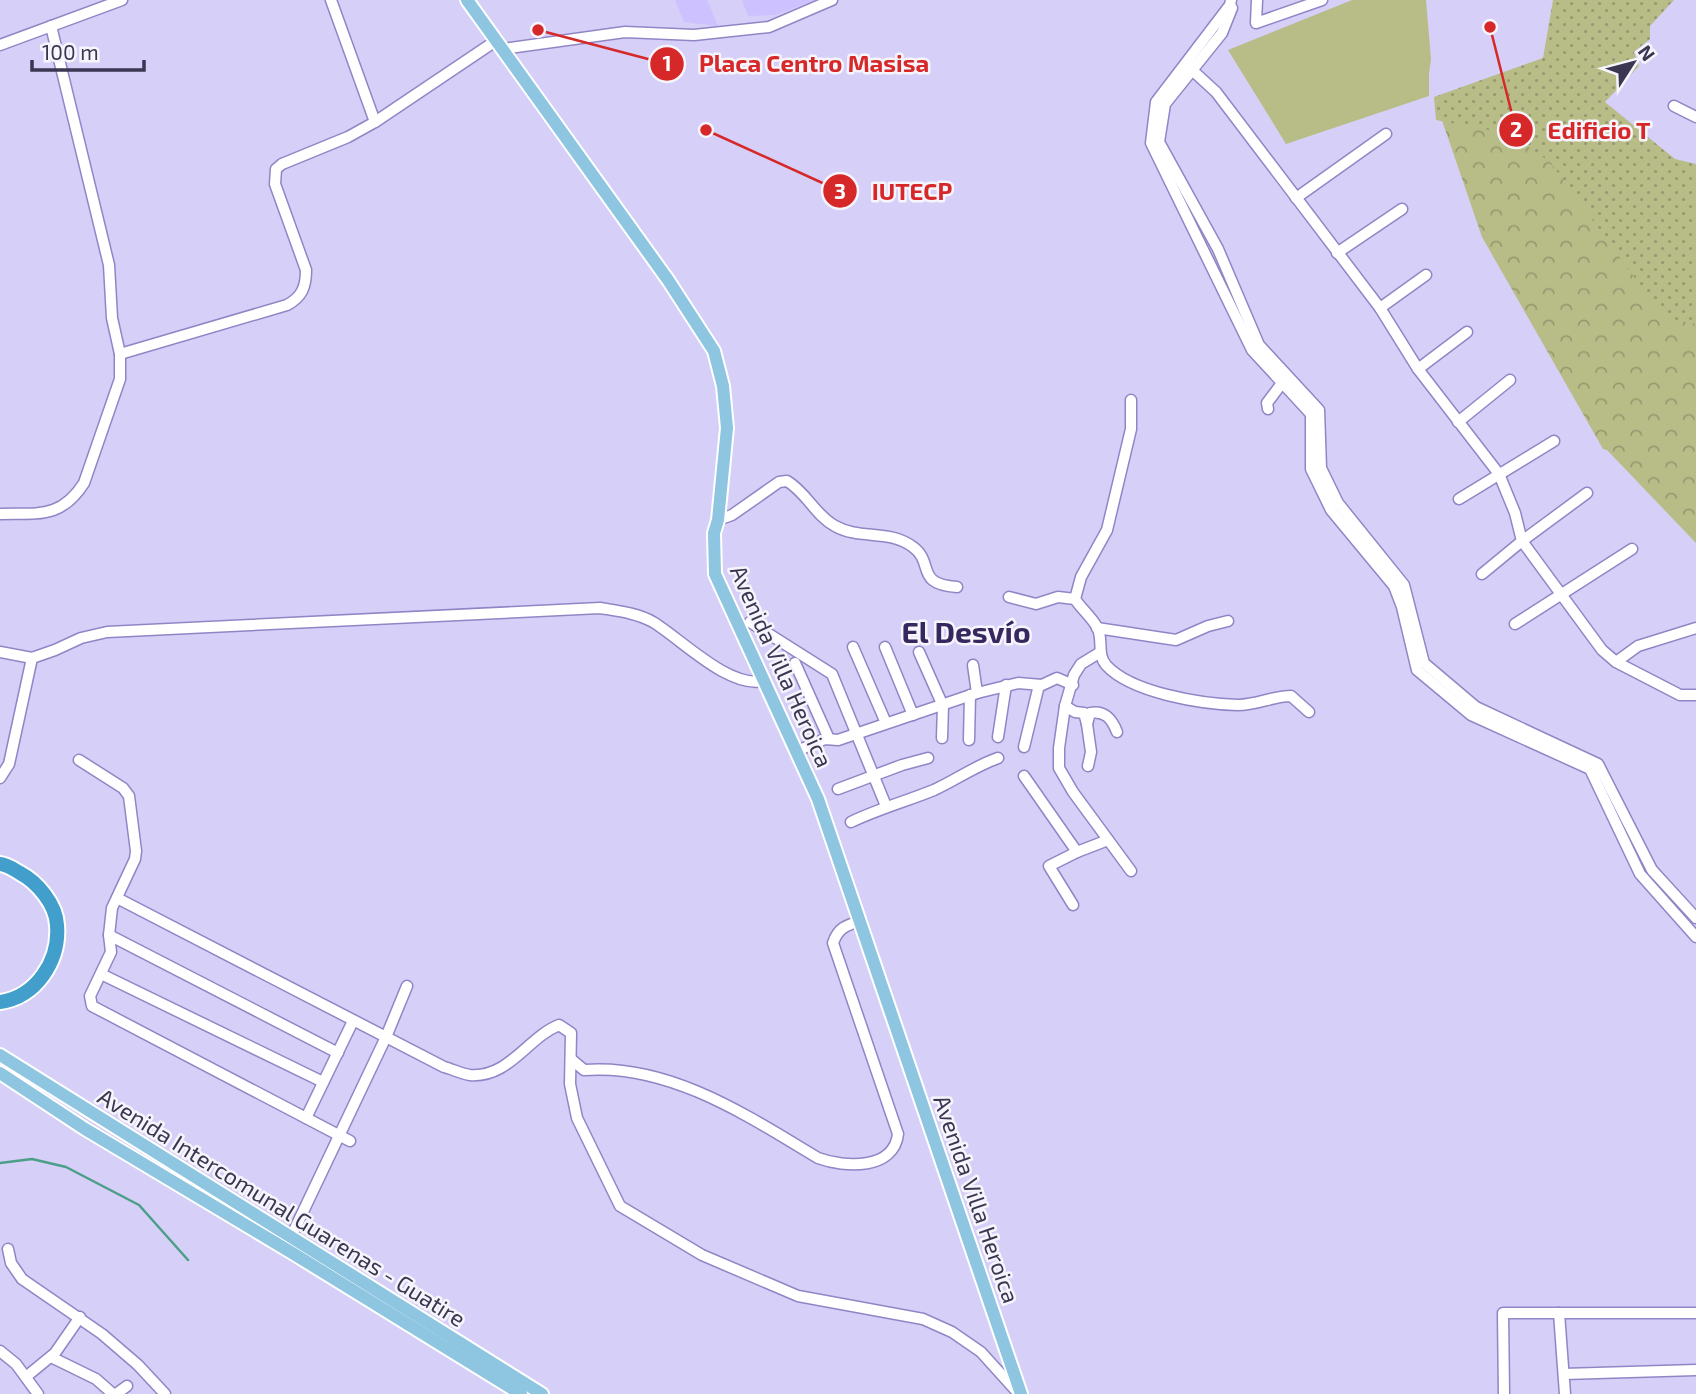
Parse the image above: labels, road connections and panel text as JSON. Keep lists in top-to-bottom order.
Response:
{
  "streets": {
    "main road": ["Avenida Villa Heroica", "Avenida Intercomunal Guarenas - Guatire"]
  },
  "districts": ["El Desvío"],
  "places": ["Edificio T", "Placa Centro Masisa", "IUTECP"],
  "scale_bar": "100 m",
  "north": "top right"
}
